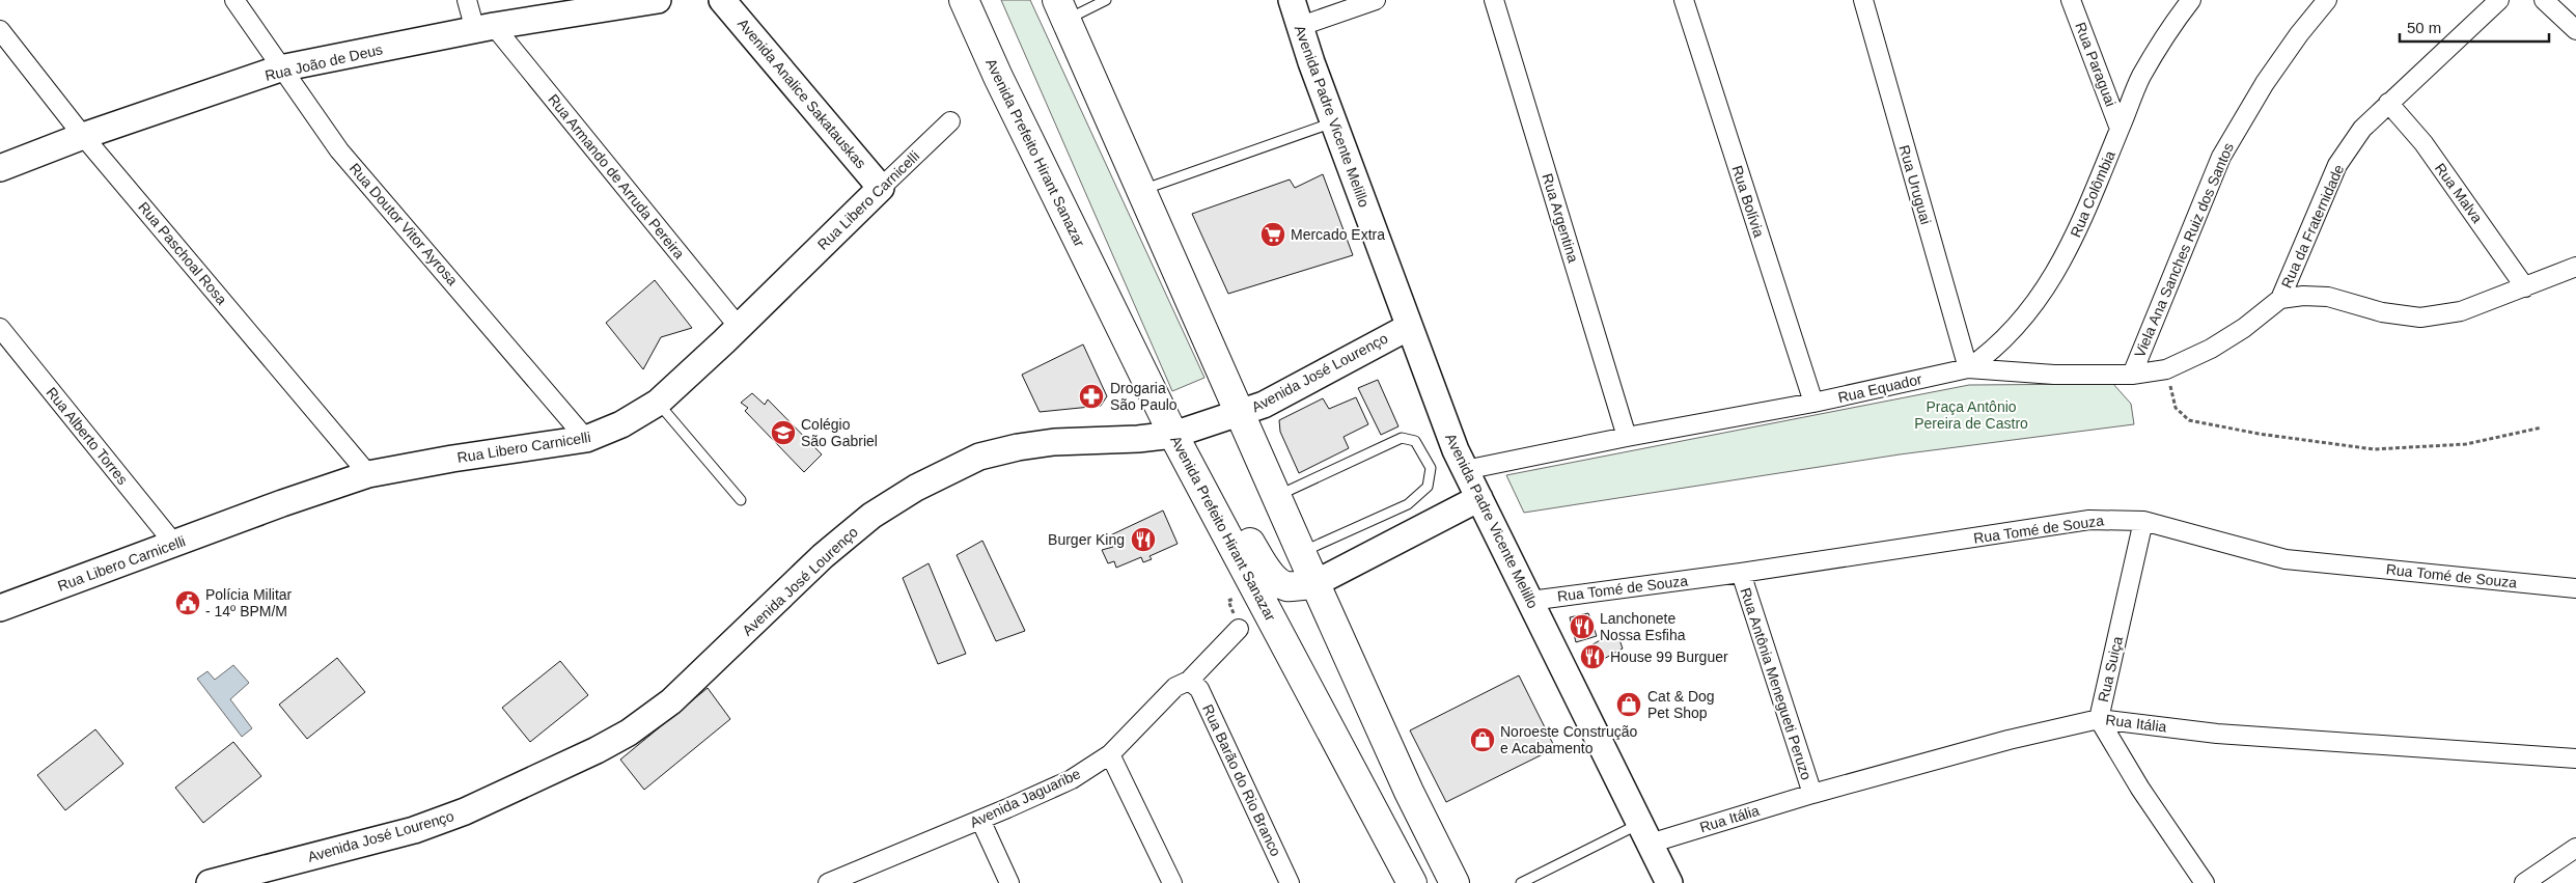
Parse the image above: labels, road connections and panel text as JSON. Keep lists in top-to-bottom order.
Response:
{
  "streets": {
    "main road": [
      "Rua João de Deus",
      "Avenida Analice Sakatauskas",
      "Avenida Padre Vicente Melillo",
      "Avenida Prefeito Hirant Sanazar",
      "Rua Libero Carnicelli",
      "Avenida José Lourenço"
    ],
    "street": [
      "Rua Paraguai",
      "Rua Armando de Arruda Pereira",
      "Rua Uruguai",
      "Rua Malva",
      "Rua Colômbia",
      "Rua Bolívia",
      "Rua Argentina",
      "Rua Doutor Vitor Ayrosa",
      "Rua da Fraternidade",
      "Viela Ana Sanches Ruiz dos Santos",
      "Rua Paschoal Rosa",
      "Rua Equador",
      "Rua Alberto Torres",
      "Rua Tomé de Souza",
      "Rua Suiça",
      "Rua Antônia Menegueti Peruzo",
      "Rua Itália",
      "Rua Barão do Rio Branco",
      "Avenida Jaguaribe"
    ]
  },
  "crossings": [
    ["Rua João de Deus", "Rua Armando de Arruda Pereira"],
    ["Rua João de Deus", "Rua Doutor Vitor Ayrosa"],
    ["Rua João de Deus", "Rua Paschoal Rosa"],
    ["Rua Paraguai", "Rua Colômbia"],
    ["Avenida Analice Sakatauskas", "Rua Libero Carnicelli"],
    ["Avenida Padre Vicente Melillo", "Avenida José Lourenço"],
    ["Avenida Padre Vicente Melillo", "Rua Equador"],
    ["Avenida Padre Vicente Melillo", "Rua Tomé de Souza"],
    ["Avenida Padre Vicente Melillo", "Rua Itália"],
    ["Avenida Prefeito Hirant Sanazar", "Avenida José Lourenço"],
    ["Rua Armando de Arruda Pereira", "Rua Libero Carnicelli"],
    ["Rua Uruguai", "Rua Colômbia"],
    ["Rua Uruguai", "Rua Equador"],
    ["Rua Malva", "Rua da Fraternidade"],
    ["Rua Colômbia", "Rua Equador"],
    ["Rua Libero Carnicelli", "Rua Doutor Vitor Ayrosa"],
    ["Rua Libero Carnicelli", "Rua Paschoal Rosa"],
    ["Rua Libero Carnicelli", "Rua Alberto Torres"],
    ["Rua Bolívia", "Rua Equador"],
    ["Rua Argentina", "Rua Equador"],
    ["Rua da Fraternidade", "Rua Equador"],
    ["Viela Ana Sanches Ruiz dos Santos", "Rua Equador"],
    ["Rua Tomé de Souza", "Rua Suiça"],
    ["Rua Tomé de Souza", "Rua Antônia Menegueti Peruzo"],
    ["Rua Suiça", "Rua Itália"],
    ["Rua Antônia Menegueti Peruzo", "Rua Itália"],
    ["Rua Barão do Rio Branco", "Avenida Jaguaribe"]
  ],
  "parks": ["Praça Antônio Pereira de Castro"],
  "places": {
    "supermarket": ["Mercado Extra"],
    "pharmacy": ["Drogaria São Paulo"],
    "school or university": ["Colégio São Gabriel"],
    "restaurant": ["Burger King", "Lanchonete Nossa Esfiha", "House 99 Burguer"],
    "public building": ["Polícia Militar - 14º BPM/M"],
    "shop": ["Cat & Dog Pet Shop", "Noroeste Construção e Acabamento"]
  },
  "scale_bar": "50 m"
}
